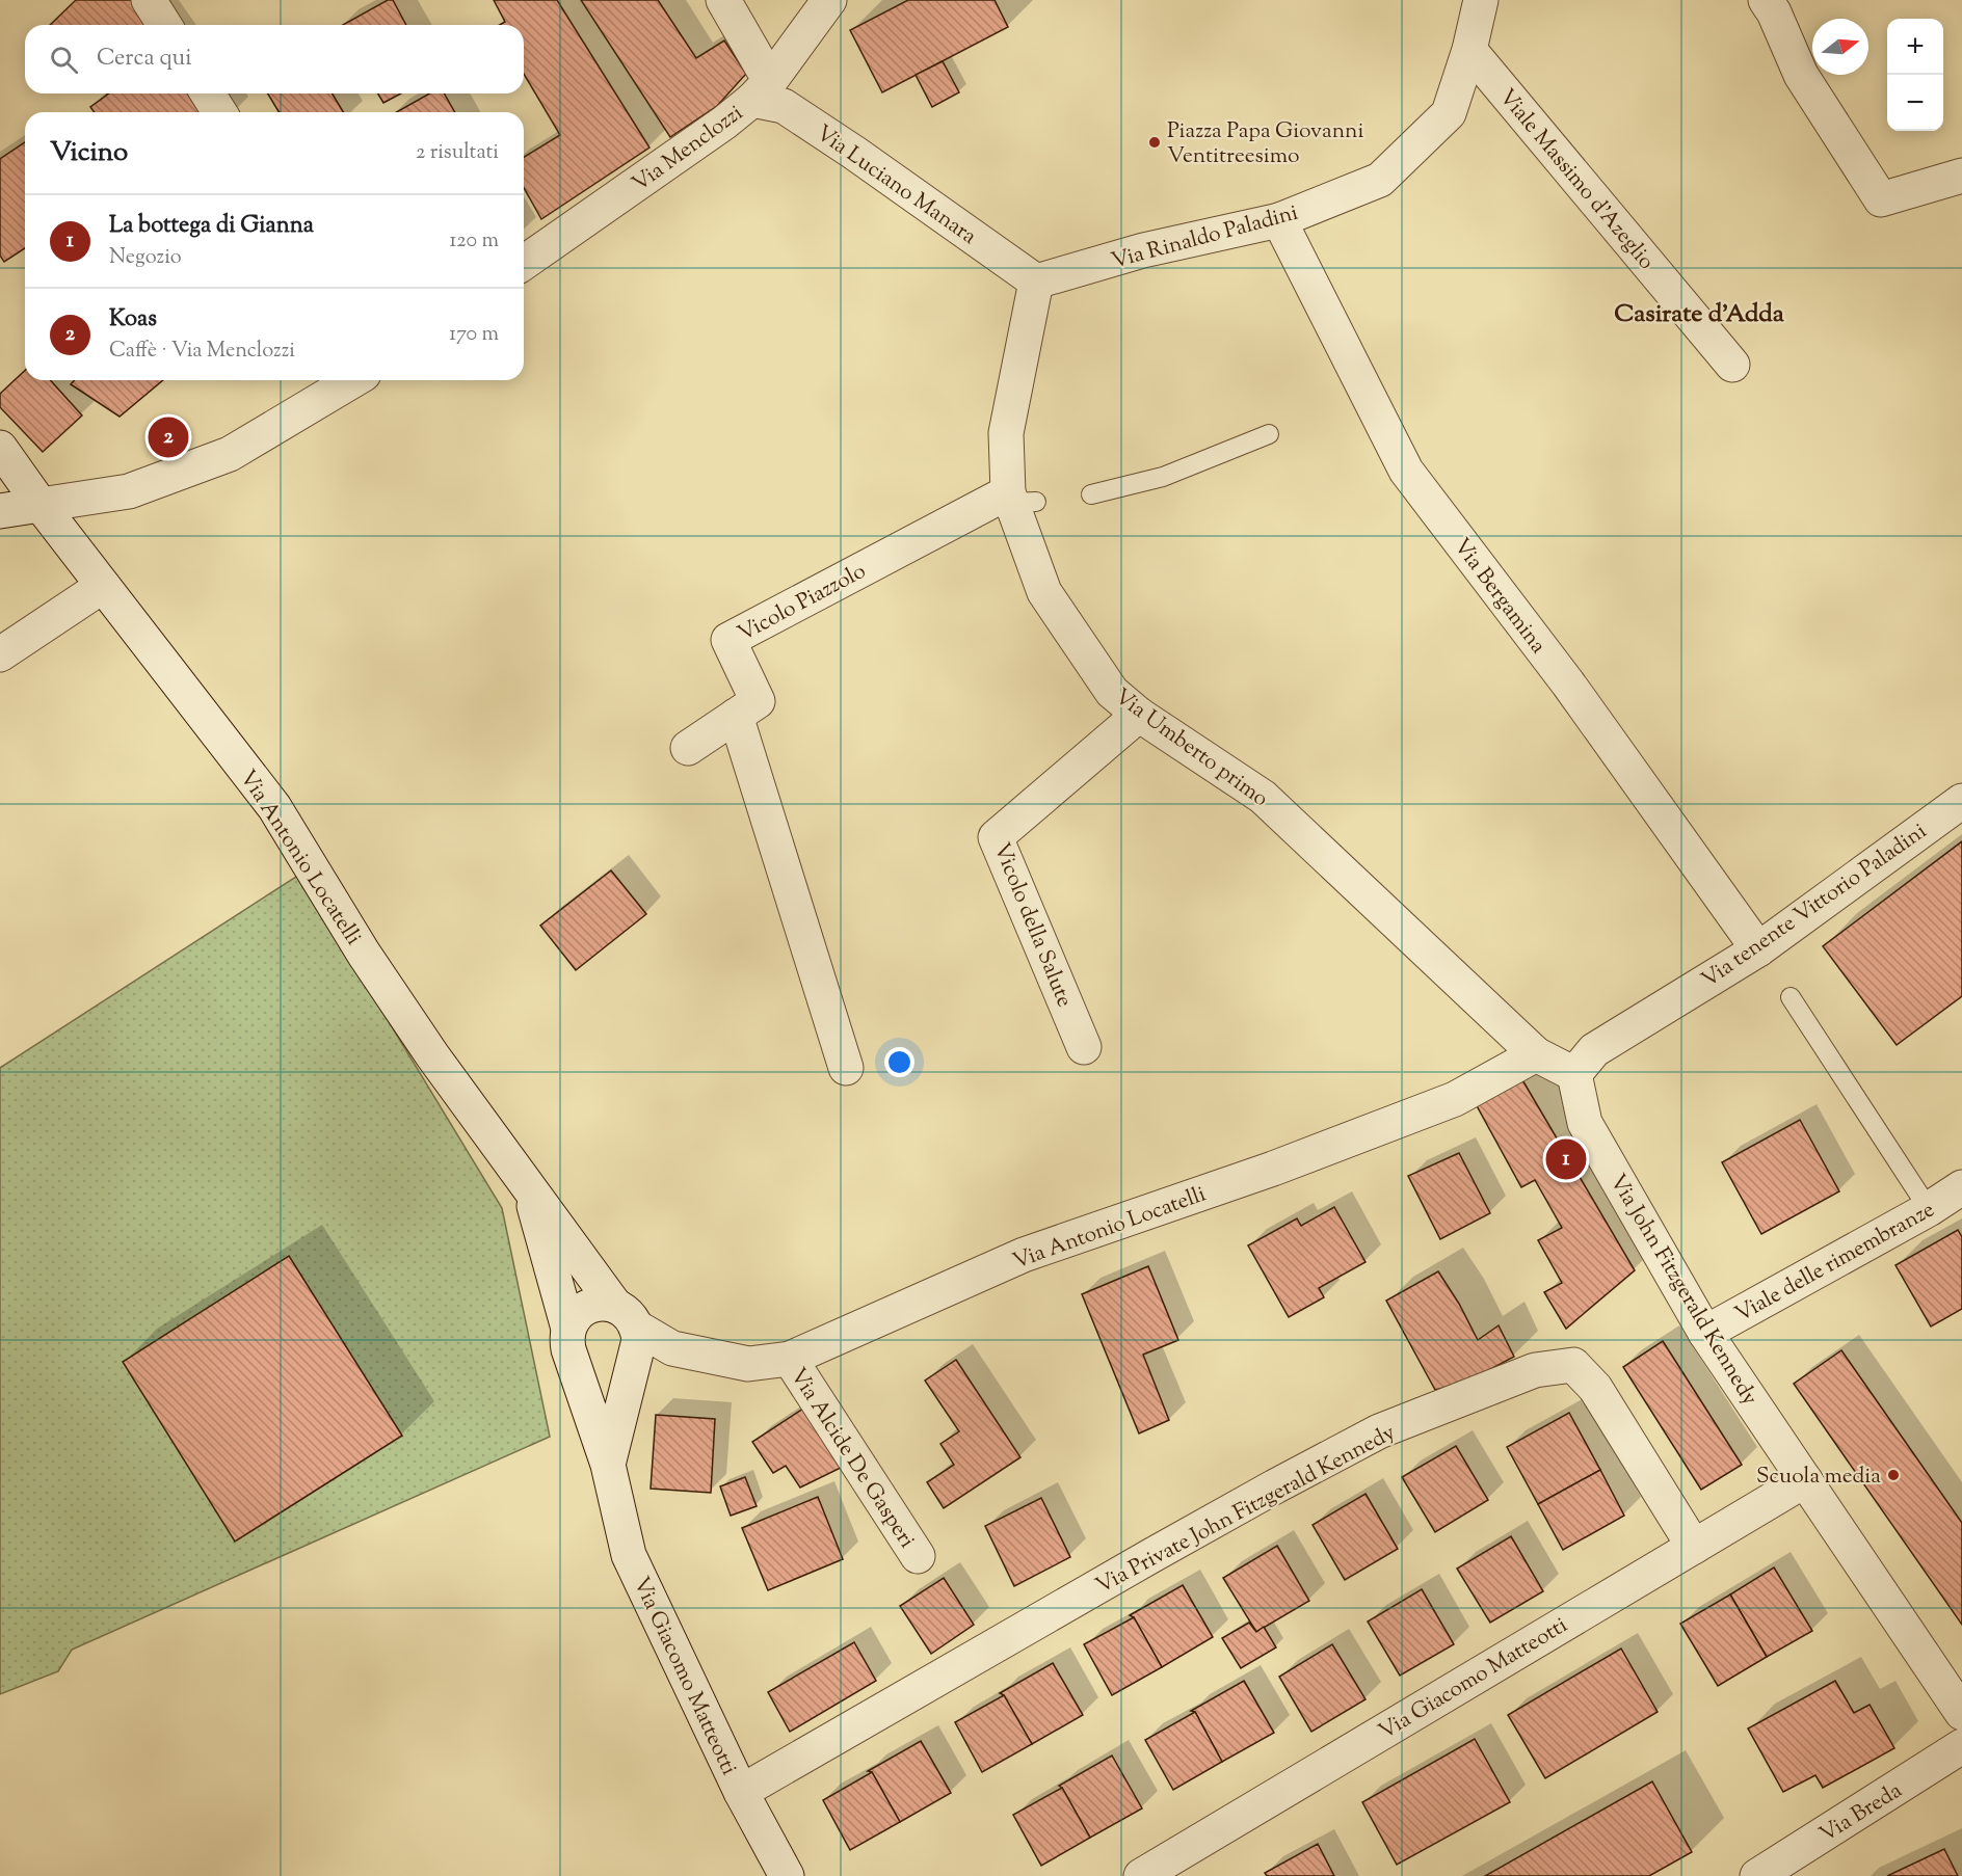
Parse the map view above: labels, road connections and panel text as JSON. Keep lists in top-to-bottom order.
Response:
{
  "streets": {
    "street": [
      "Via Menclozzi",
      "Viale Massimo d'Azeglio",
      "Via Luciano Manara",
      "Via Rinaldo Paladini",
      "Via Bergamina",
      "Vicolo Piazzolo",
      "Via Umberto primo",
      "Via Antonio Locatelli",
      "Via tenente Vittorio Paladini",
      "Vicolo della Salute",
      "Viale delle rimembranze",
      "Via John Fitzgerald Kennedy",
      "Via Alcide De Gasperi",
      "Via Private John Fitzgerald Kennedy",
      "Via Giacomo Matteotti",
      "Via Breda"
    ]
  },
  "crossings": [
    ["Via Menclozzi", "Via Luciano Manara"],
    ["Viale Massimo d'Azeglio", "Via Rinaldo Paladini"],
    ["Via Luciano Manara", "Via Rinaldo Paladini"],
    ["Via Luciano Manara", "Via Umberto primo"],
    ["Via Rinaldo Paladini", "Via Bergamina"],
    ["Via Rinaldo Paladini", "Via Umberto primo"],
    ["Via Bergamina", "Via tenente Vittorio Paladini"],
    ["Vicolo Piazzolo", "Via Umberto primo"],
    ["Via Umberto primo", "Via Antonio Locatelli"],
    ["Via Umberto primo", "Vicolo della Salute"],
    ["Via Antonio Locatelli", "Via Alcide De Gasperi"],
    ["Via Antonio Locatelli", "Via Giacomo Matteotti"],
    ["Via tenente Vittorio Paladini", "Via John Fitzgerald Kennedy"],
    ["Viale delle rimembranze", "Via John Fitzgerald Kennedy"],
    ["Via John Fitzgerald Kennedy", "Via Giacomo Matteotti"],
    ["Via Private John Fitzgerald Kennedy", "Via Giacomo Matteotti"]
  ],
  "districts": ["Casirate d'Adda"],
  "places": ["Piazza Papa Giovanni Ventitreesimo", "Scuola media"],
  "north": "right",
  "page": {
    "map_buttons": ["+", "−"],
    "search": "Cerca qui",
    "heading": ["Vicino", "2 risultati"],
    "list": [
      {
        "mark": "1",
        "name": "La bottega di Gianna",
        "note": "Negozio",
        "value": "120 m"
      },
      {
        "mark": "2",
        "name": "Koas",
        "note": "Caffè · Via Menclozzi",
        "value": "170 m"
      }
    ],
    "pins": ["2", "1"]
  }
}
